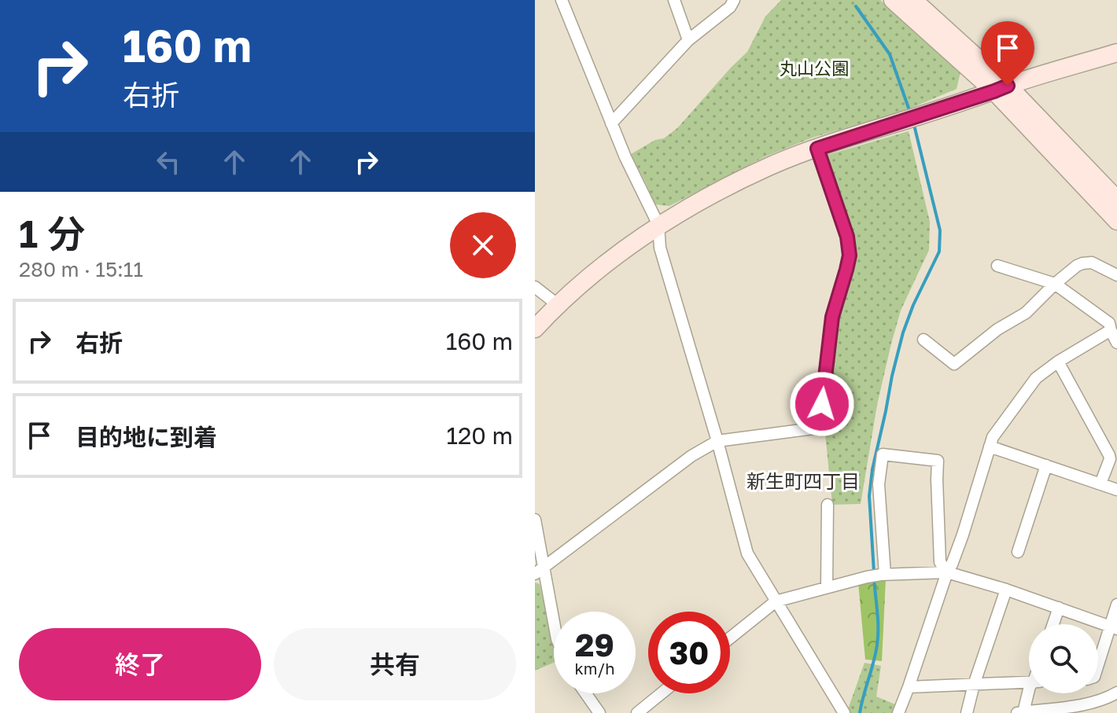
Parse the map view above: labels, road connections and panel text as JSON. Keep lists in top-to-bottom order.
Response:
{
  "districts": ["新生町四丁目"],
  "parks": ["丸山公園"],
  "page": {
    "turn": ["160 m", "右折"],
    "heading": ["1 分", "280 m · 15:11"],
    "list": [
      {
        "name": "右折",
        "value": "160 m"
      },
      {
        "name": "目的地に到着",
        "value": "120 m"
      }
    ],
    "speed": "29 km/h",
    "limit": "30",
    "buttons": ["終了", "共有"]
  }
}
